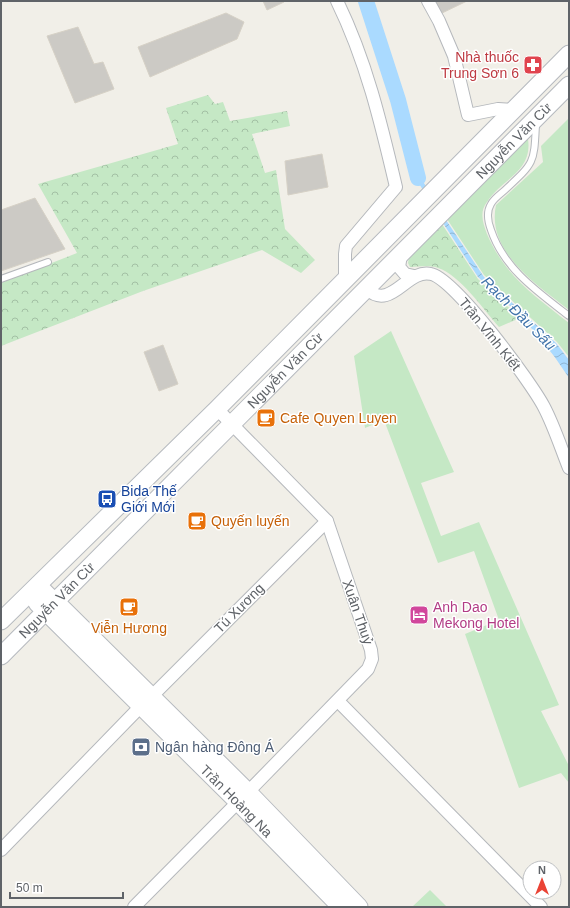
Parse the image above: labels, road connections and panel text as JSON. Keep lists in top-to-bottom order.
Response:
{
  "streets": {
    "main road": ["Nguyễn Văn Cừ", "Trần Hoàng Na"],
    "street": ["Trần Vĩnh Kiết", "Tú Xương", "Xuân Thuỷ"]
  },
  "crossings": [
    ["Nguyễn Văn Cừ", "Xuân Thuỷ"],
    ["Nguyễn Văn Cừ", "Trần Hoàng Na"],
    ["Tú Xương", "Xuân Thuỷ"],
    ["Tú Xương", "Trần Hoàng Na"],
    ["Xuân Thuỷ", "Trần Hoàng Na"]
  ],
  "water": ["Rạch Đầu Sấu"],
  "places": {
    "pharmacy": ["Nhà thuốc Trung Sơn 6"],
    "cafe": ["Cafe Quyen Luyen", "Quyến luyến", "Viễn Hương"],
    "bus stop": ["Bida Thế Giới Mới"],
    "hotel": ["Anh Dao Mekong Hotel"],
    "bank": ["Ngân hàng Đông Á"]
  },
  "scale_bar": "50 m",
  "north": "top"
}
